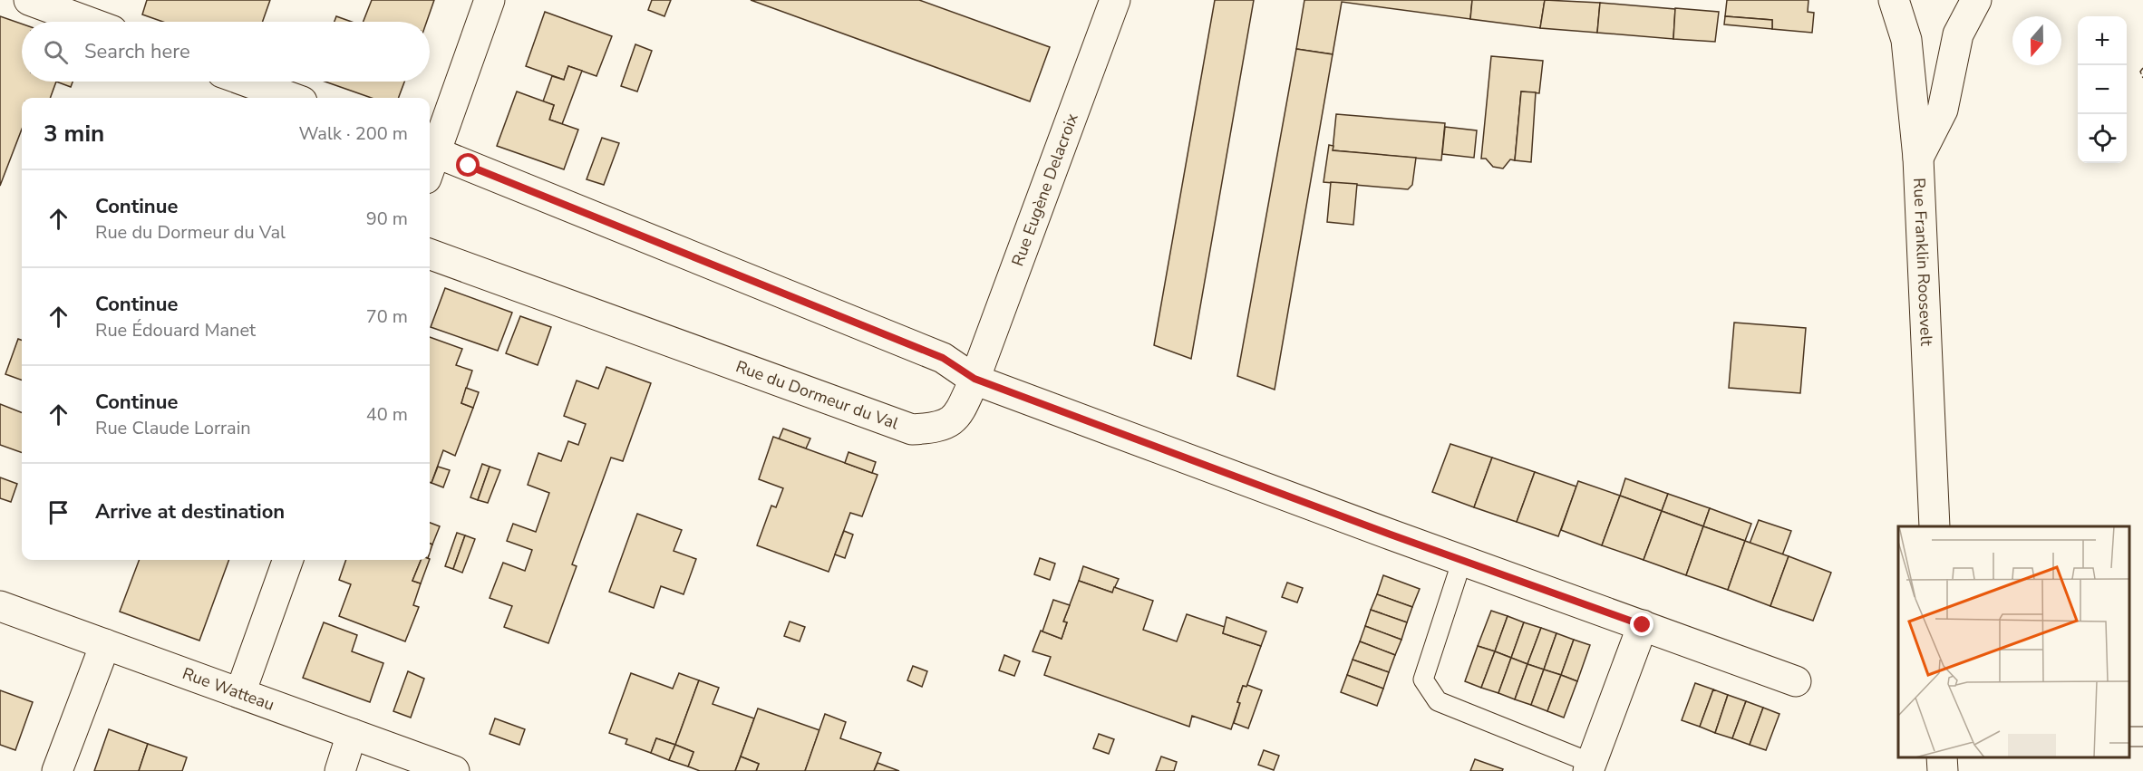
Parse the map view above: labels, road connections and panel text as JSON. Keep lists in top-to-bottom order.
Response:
{
  "streets": {
    "street": [
      "Rue Eugène Delacroix",
      "Rue Franklin Roosevelt",
      "Rue du Dormeur du Val",
      "Rue Watteau"
    ]
  },
  "crossings": [
    ["Rue Eugène Delacroix", "Rue du Dormeur du Val"]
  ],
  "north": "bottom",
  "page": {
    "map_buttons": ["+", "−"],
    "search": "Search here",
    "heading": ["3 min", "Walk · 200 m"],
    "list": [
      ["Continue", "Rue du Dormeur du Val", "90 m"],
      ["Continue", "Rue Édouard Manet", "70 m"],
      ["Continue", "Rue Claude Lorrain", "40 m"],
      "Arrive at destination"
    ]
  }
}
